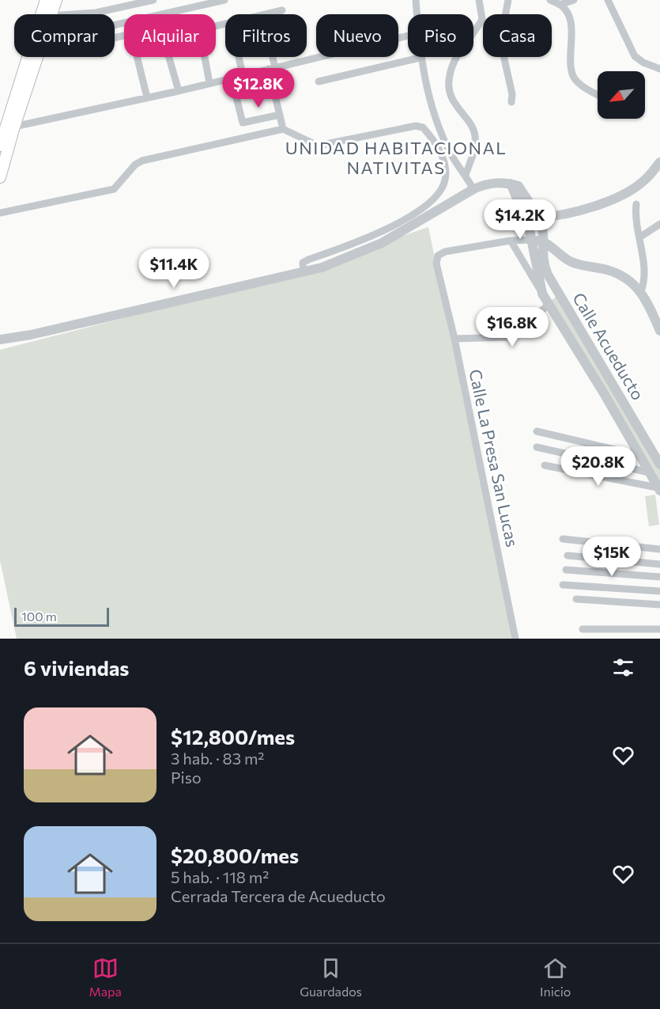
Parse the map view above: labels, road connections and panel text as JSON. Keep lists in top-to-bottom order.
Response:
{
  "streets": {
    "street": ["Calle Acueducto", "Calle La Presa San Lucas"]
  },
  "crossings": [
    ["Calle Acueducto", "Calle La Presa San Lucas"]
  ],
  "districts": ["UNIDAD HABITACIONAL NATIVITAS"],
  "scale_bar": "100 m",
  "north": "bottom left",
  "page": {
    "chip": [
      "Comprar",
      "Alquilar",
      "Filtros",
      "Nuevo",
      "Piso",
      "Casa"
    ],
    "price": [
      "$12.8K",
      "$14.2K",
      "$11.4K",
      "$16.8K",
      "$20.8K",
      "$15K"
    ],
    "scale": "100 m",
    "heading": "6 viviendas",
    "list": [
      {
        "name": "$12,800/mes",
        "note": "3 hab. · 83 m² · Piso"
      },
      {
        "name": "$20,800/mes",
        "note": "5 hab. · 118 m² · Cerrada Tercera de Acueducto"
      }
    ],
    "tabs": ["Mapa", "Guardados", "Inicio"]
  }
}
